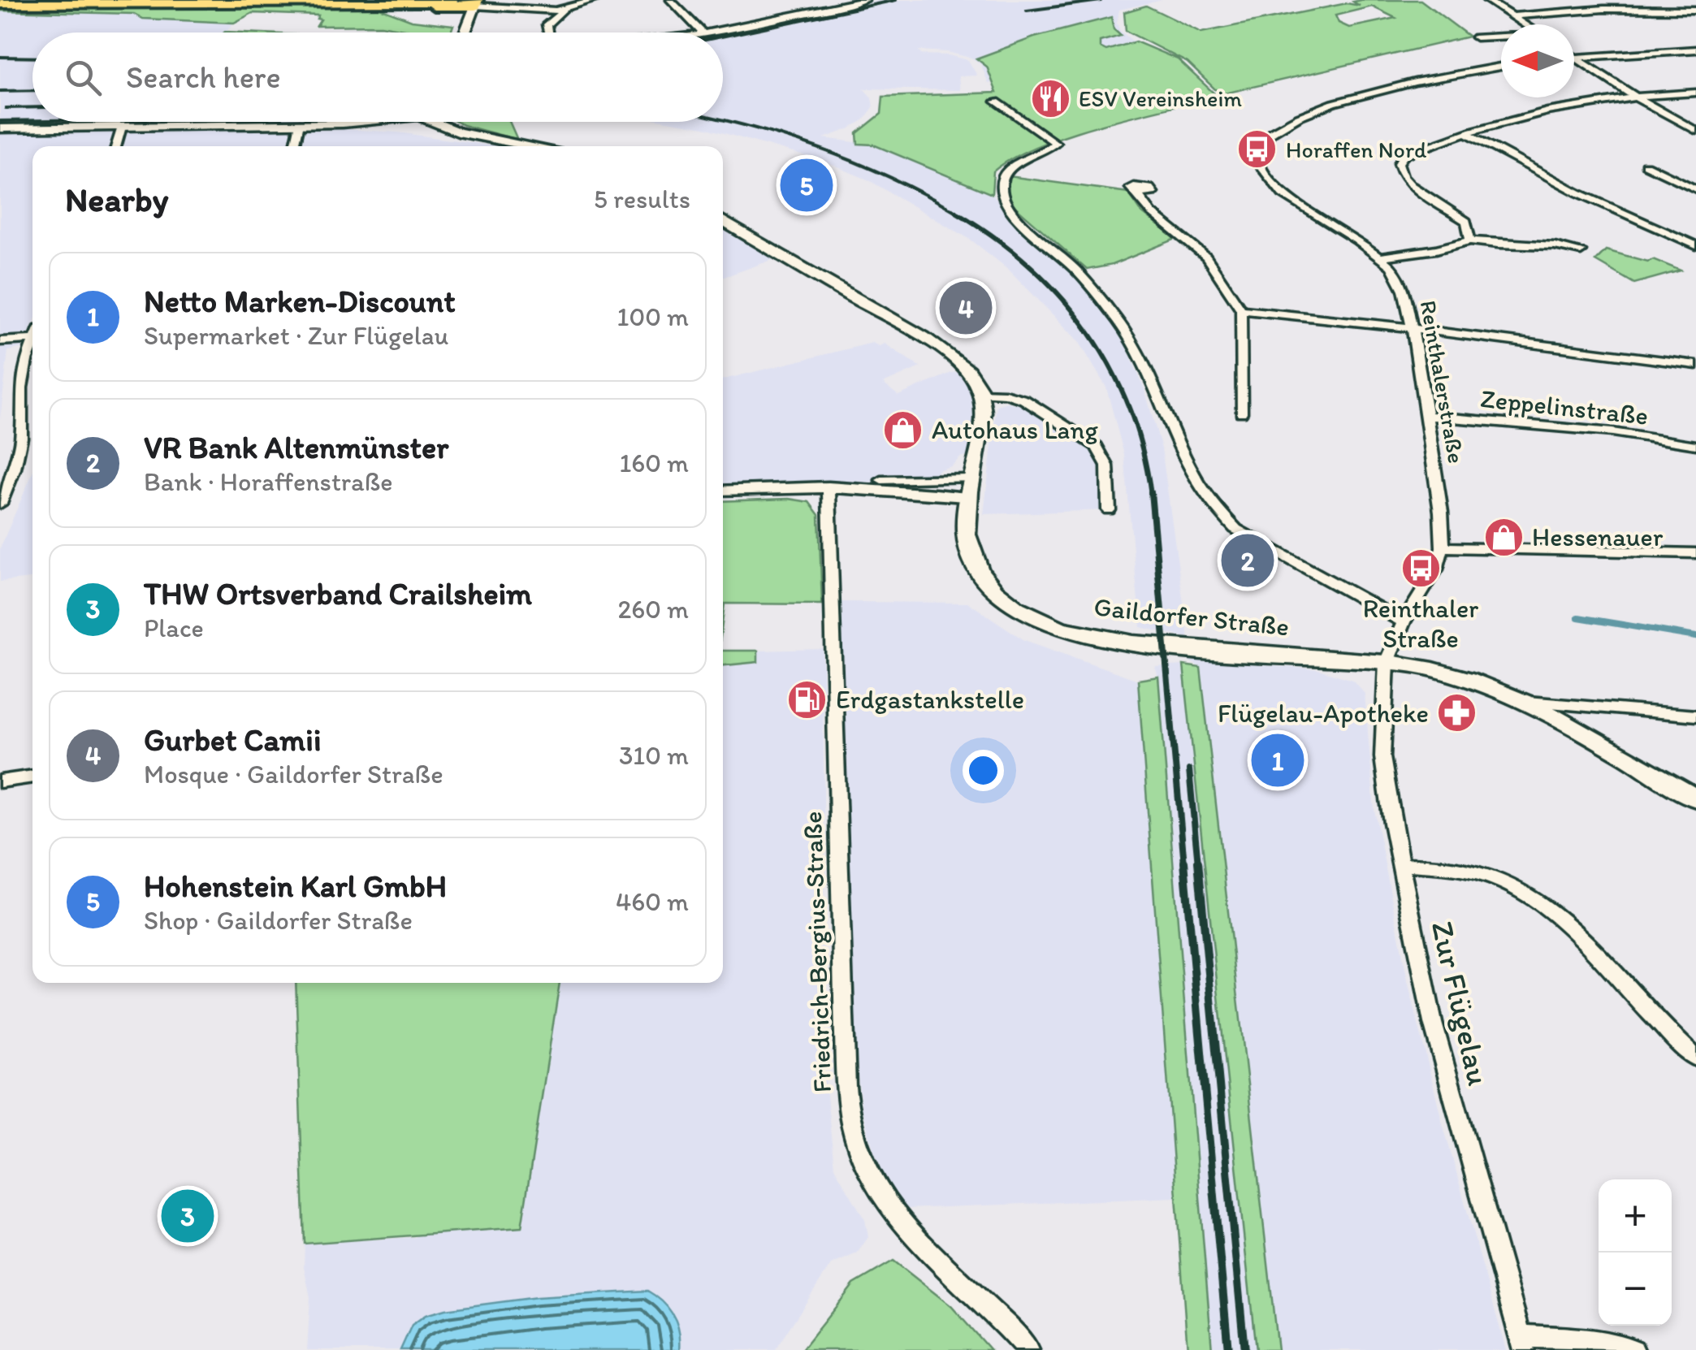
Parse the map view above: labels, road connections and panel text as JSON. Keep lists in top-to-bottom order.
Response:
{
  "streets": {
    "main road": ["Gaildorfer Straße"],
    "street": [
      "Reinthalerstraße",
      "Zeppelinstraße",
      "Friedrich-Bergius-Straße",
      "Zur Flügelau"
    ]
  },
  "crossings": [
    ["Reinthalerstraße", "Zeppelinstraße"],
    ["Reinthalerstraße", "Gaildorfer Straße"],
    ["Reinthalerstraße", "Zur Flügelau"],
    ["Gaildorfer Straße", "Zur Flügelau"]
  ],
  "places": {
    "restaurant": ["ESV Vereinsheim"],
    "bus stop": ["Horaffen Nord", "Reinthaler Straße"],
    "shop": ["Autohaus Lang", "Hessenauer"],
    "fuel station": ["Erdgastankstelle"],
    "pharmacy": ["Flügelau-Apotheke"]
  },
  "north": "left",
  "page": {
    "search": "Search here",
    "heading": ["Nearby", "5 results"],
    "pins": [
      "5",
      "4",
      "2",
      "1",
      "3"
    ],
    "list": [
      {
        "mark": "1",
        "name": "Netto Marken-Discount",
        "note": "Supermarket · Zur Flügelau",
        "value": "100 m"
      },
      {
        "mark": "2",
        "name": "VR Bank Altenmünster",
        "note": "Bank · Horaffenstraße",
        "value": "160 m"
      },
      {
        "mark": "3",
        "name": "THW Ortsverband Crailsheim",
        "note": "Place",
        "value": "260 m"
      },
      {
        "mark": "4",
        "name": "Gurbet Camii",
        "note": "Mosque · Gaildorfer Straße",
        "value": "310 m"
      },
      {
        "mark": "5",
        "name": "Hohenstein Karl GmbH",
        "note": "Shop · Gaildorfer Straße",
        "value": "460 m"
      }
    ],
    "map_buttons": ["+", "−"]
  }
}
